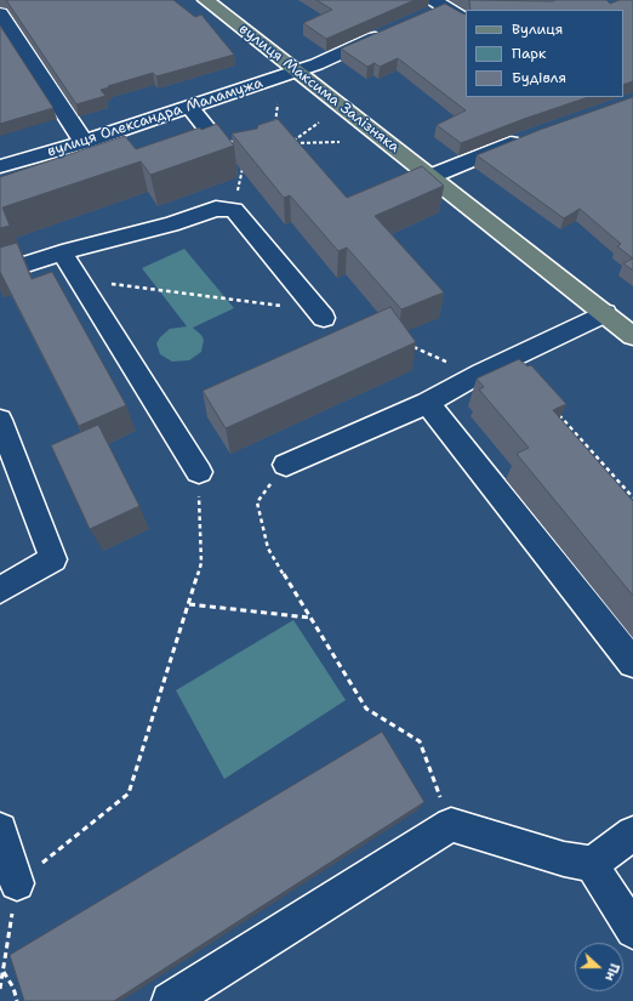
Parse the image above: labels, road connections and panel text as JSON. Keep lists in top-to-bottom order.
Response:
{
  "streets": {
    "main road": ["вулиця Максима Залізняка"],
    "street": ["вулиця Олександра Маламужа"]
  },
  "crossings": [
    ["вулиця Максима Залізняка", "вулиця Олександра Маламужа"]
  ],
  "legend": ["Вулиця", "Парк", "Будівля"],
  "north": "right"
}
